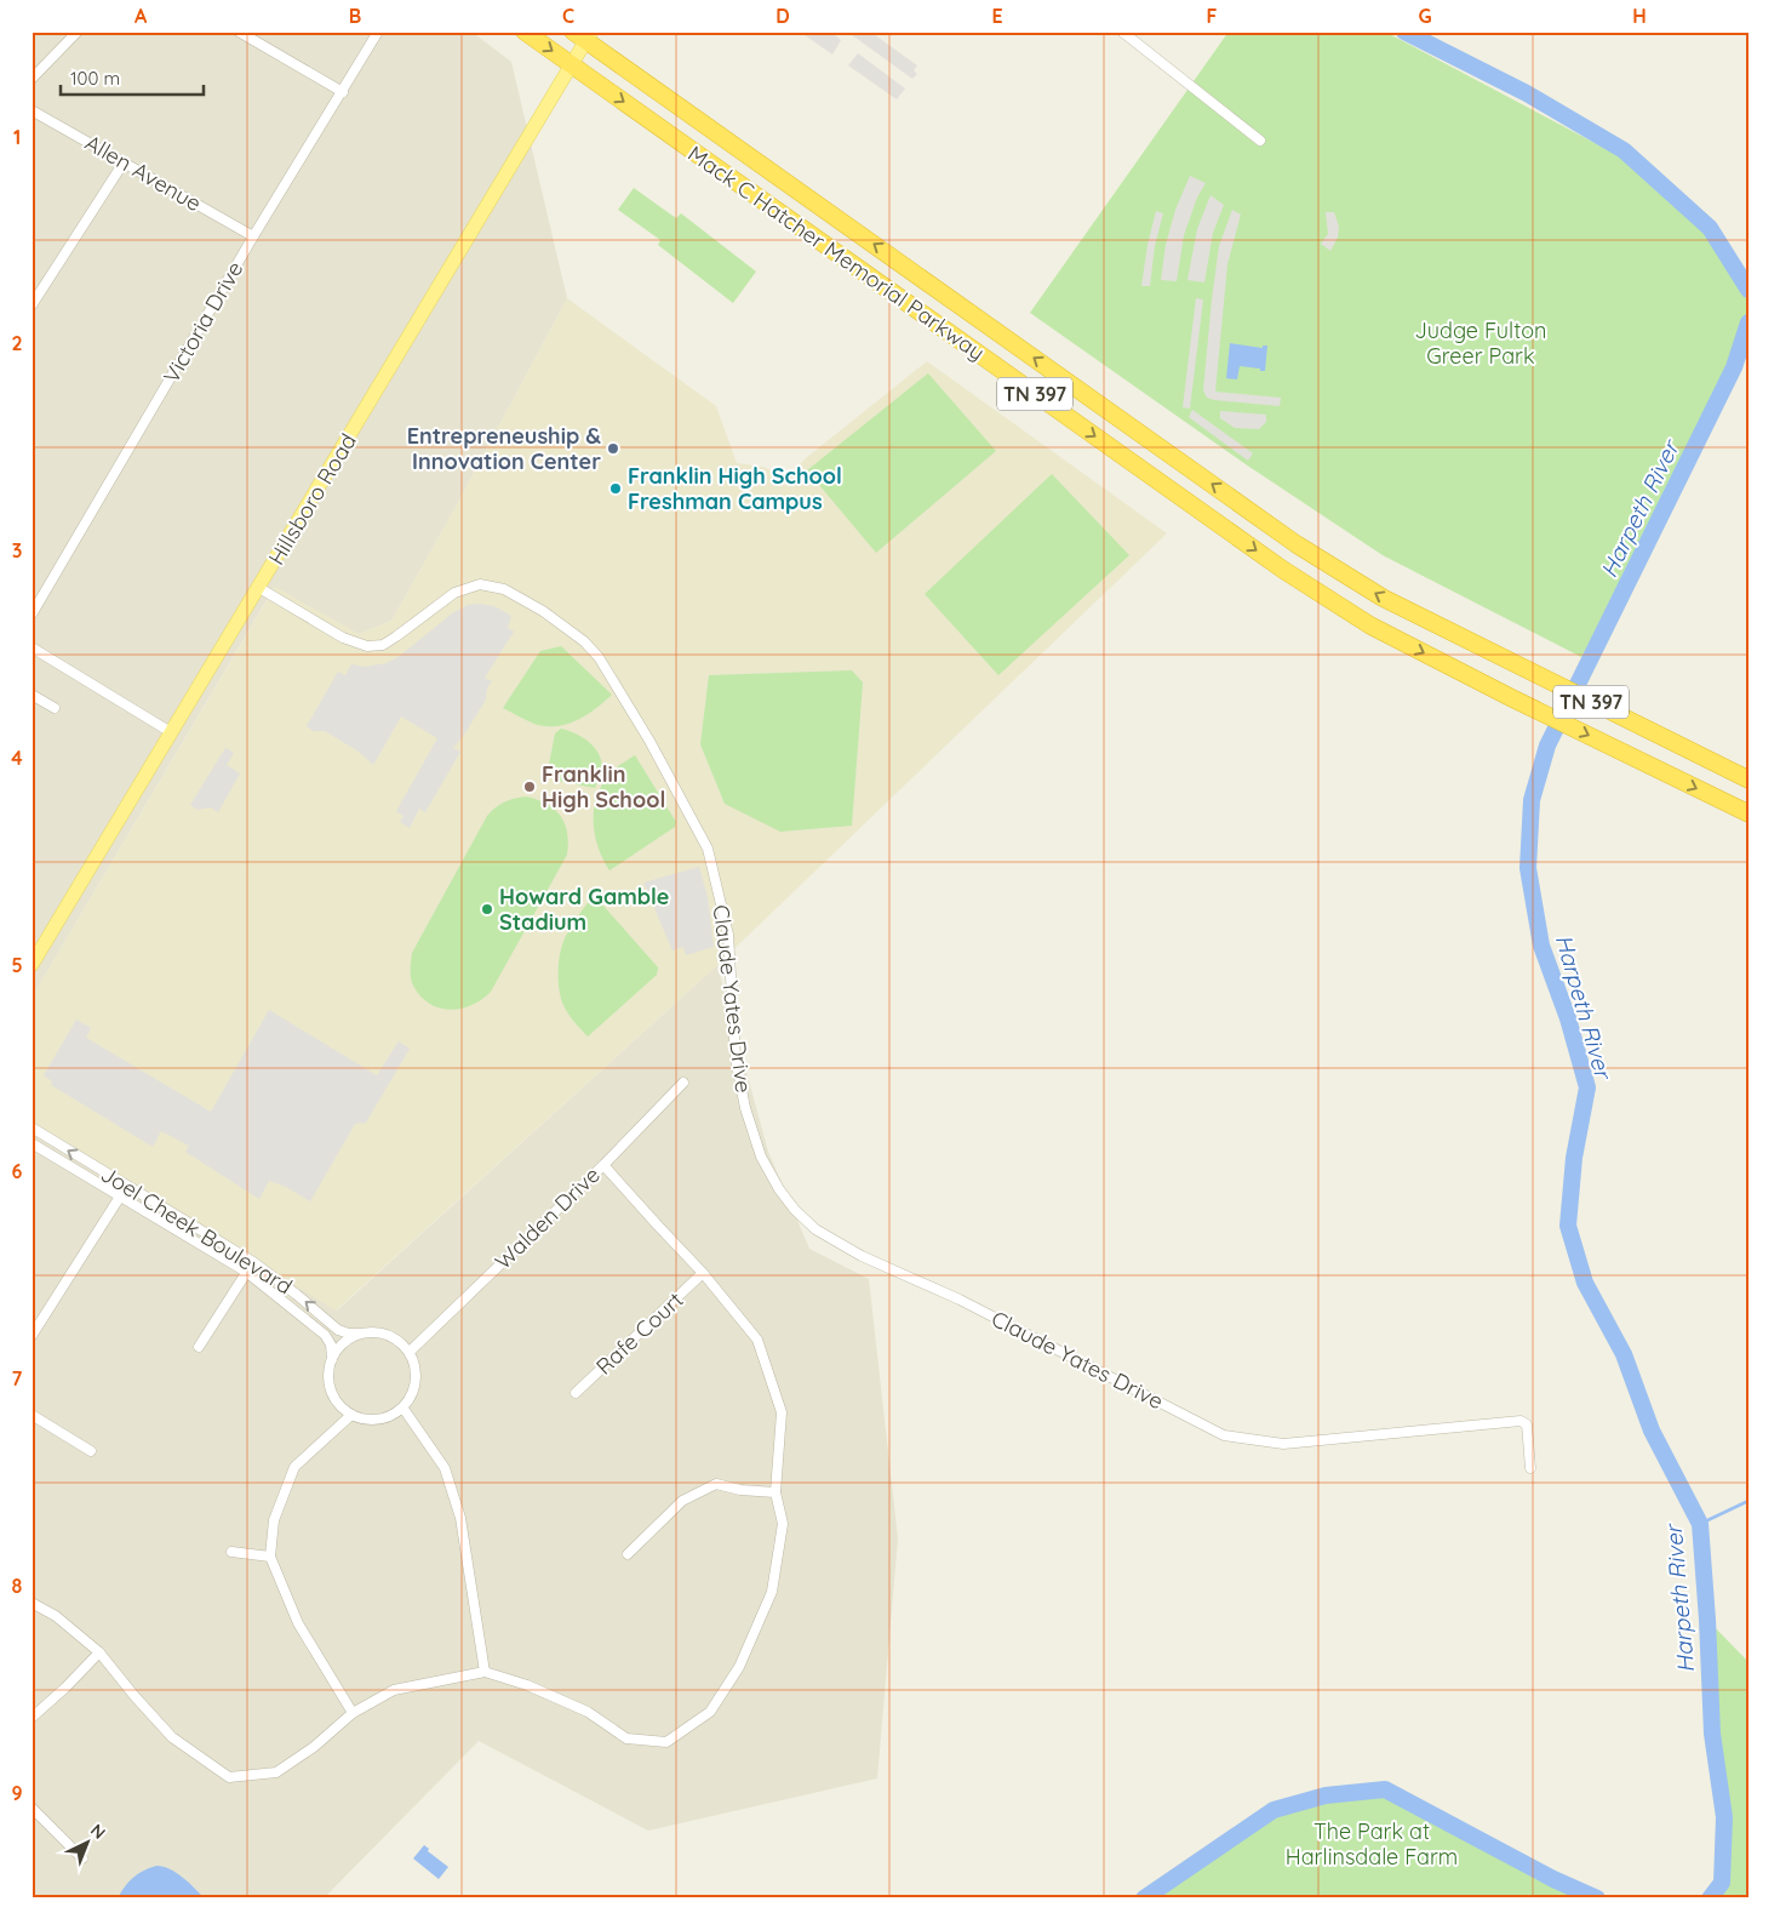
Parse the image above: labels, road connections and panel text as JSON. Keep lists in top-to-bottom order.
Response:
{
  "streets": {
    "highway": ["Mack C Hatcher Memorial Parkway", "TN 397"],
    "main road": ["Hillsboro Road"],
    "street": [
      "Allen Avenue",
      "Victoria Drive",
      "Claude Yates Drive",
      "Walden Drive",
      "Joel Cheek Boulevard",
      "Rafe Court"
    ]
  },
  "crossings": [
    ["Allen Avenue", "Victoria Drive"],
    ["Mack C Hatcher Memorial Parkway", "Hillsboro Road"],
    ["Hillsboro Road", "Claude Yates Drive"],
    ["Walden Drive", "Joel Cheek Boulevard"]
  ],
  "water": ["Harpeth River"],
  "parks": ["Judge Fulton Greer Park", "The Park at Harlinsdale Farm"],
  "places": [
    "Entrepreneuship & Innovation Center",
    "Franklin High School Freshman Campus",
    "Franklin High School",
    "Howard Gamble Stadium"
  ],
  "scale_bar": "100 m",
  "north": "top right",
  "grid": {
    "columns": [
      "A",
      "B",
      "C",
      "D",
      "E",
      "F",
      "G",
      "H"
    ],
    "rows": [
      "1",
      "2",
      "3",
      "4",
      "5",
      "6",
      "7",
      "8",
      "9"
    ]
  }
}
